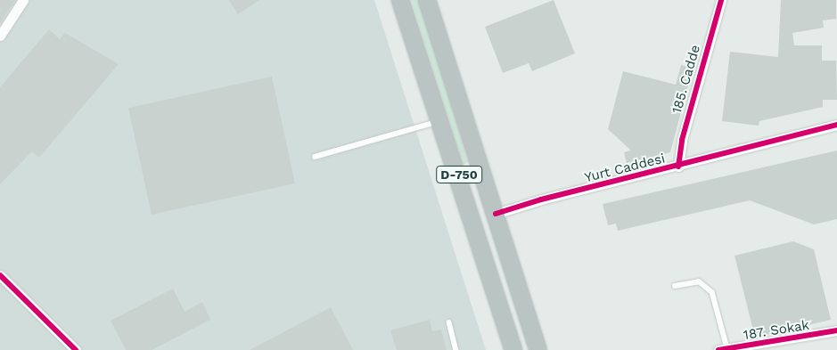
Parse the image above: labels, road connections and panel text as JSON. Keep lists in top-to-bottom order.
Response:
{
  "streets": {
    "highway": ["D-750"],
    "street": ["185. Cadde", "Yurt Caddesi", "187. Sokak"]
  },
  "crossings": [
    ["185. Cadde", "Yurt Caddesi"]
  ]
}
